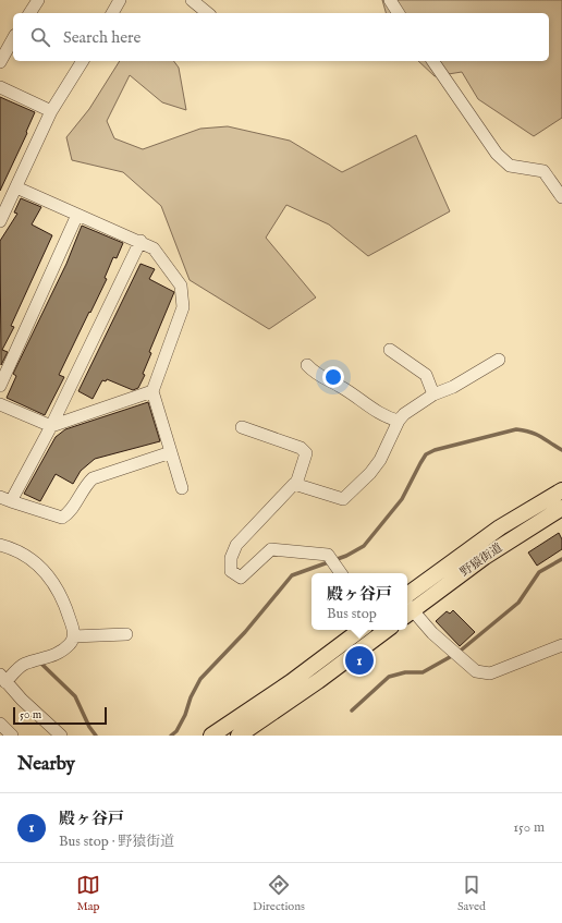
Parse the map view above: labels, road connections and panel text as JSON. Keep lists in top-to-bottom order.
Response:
{
  "streets": {
    "main road": ["野猿街道"]
  },
  "scale_bar": "50 m",
  "page": {
    "search": "Search here",
    "popup": ["殿ヶ谷戸", "Bus stop"],
    "pins": "1",
    "scale": "50 m",
    "heading": "Nearby",
    "list": [
      {
        "mark": "1",
        "name": "殿ヶ谷戸",
        "note": "Bus stop · 野猿街道",
        "value": "150 m"
      }
    ],
    "nav": ["Map", "Directions", "Saved"]
  }
}
